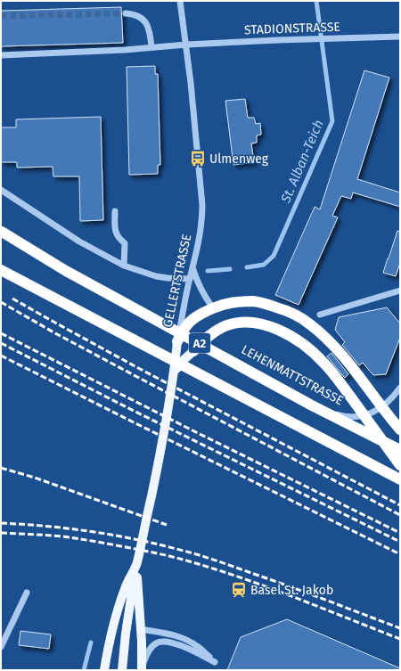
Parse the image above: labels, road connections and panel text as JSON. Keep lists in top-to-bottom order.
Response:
{
  "streets": {
    "highway": ["A2"],
    "main road": ["GELLERTSTRASSE"],
    "street": ["STADIONSTRASSE", "LEHENMATTSTRASSE"]
  },
  "crossings": [
    ["STADIONSTRASSE", "GELLERTSTRASSE"]
  ],
  "water": ["St. Alban-Teich"],
  "places": {
    "bus stop": ["Ulmenweg"],
    "station": ["Basel St. Jakob"]
  }
}
